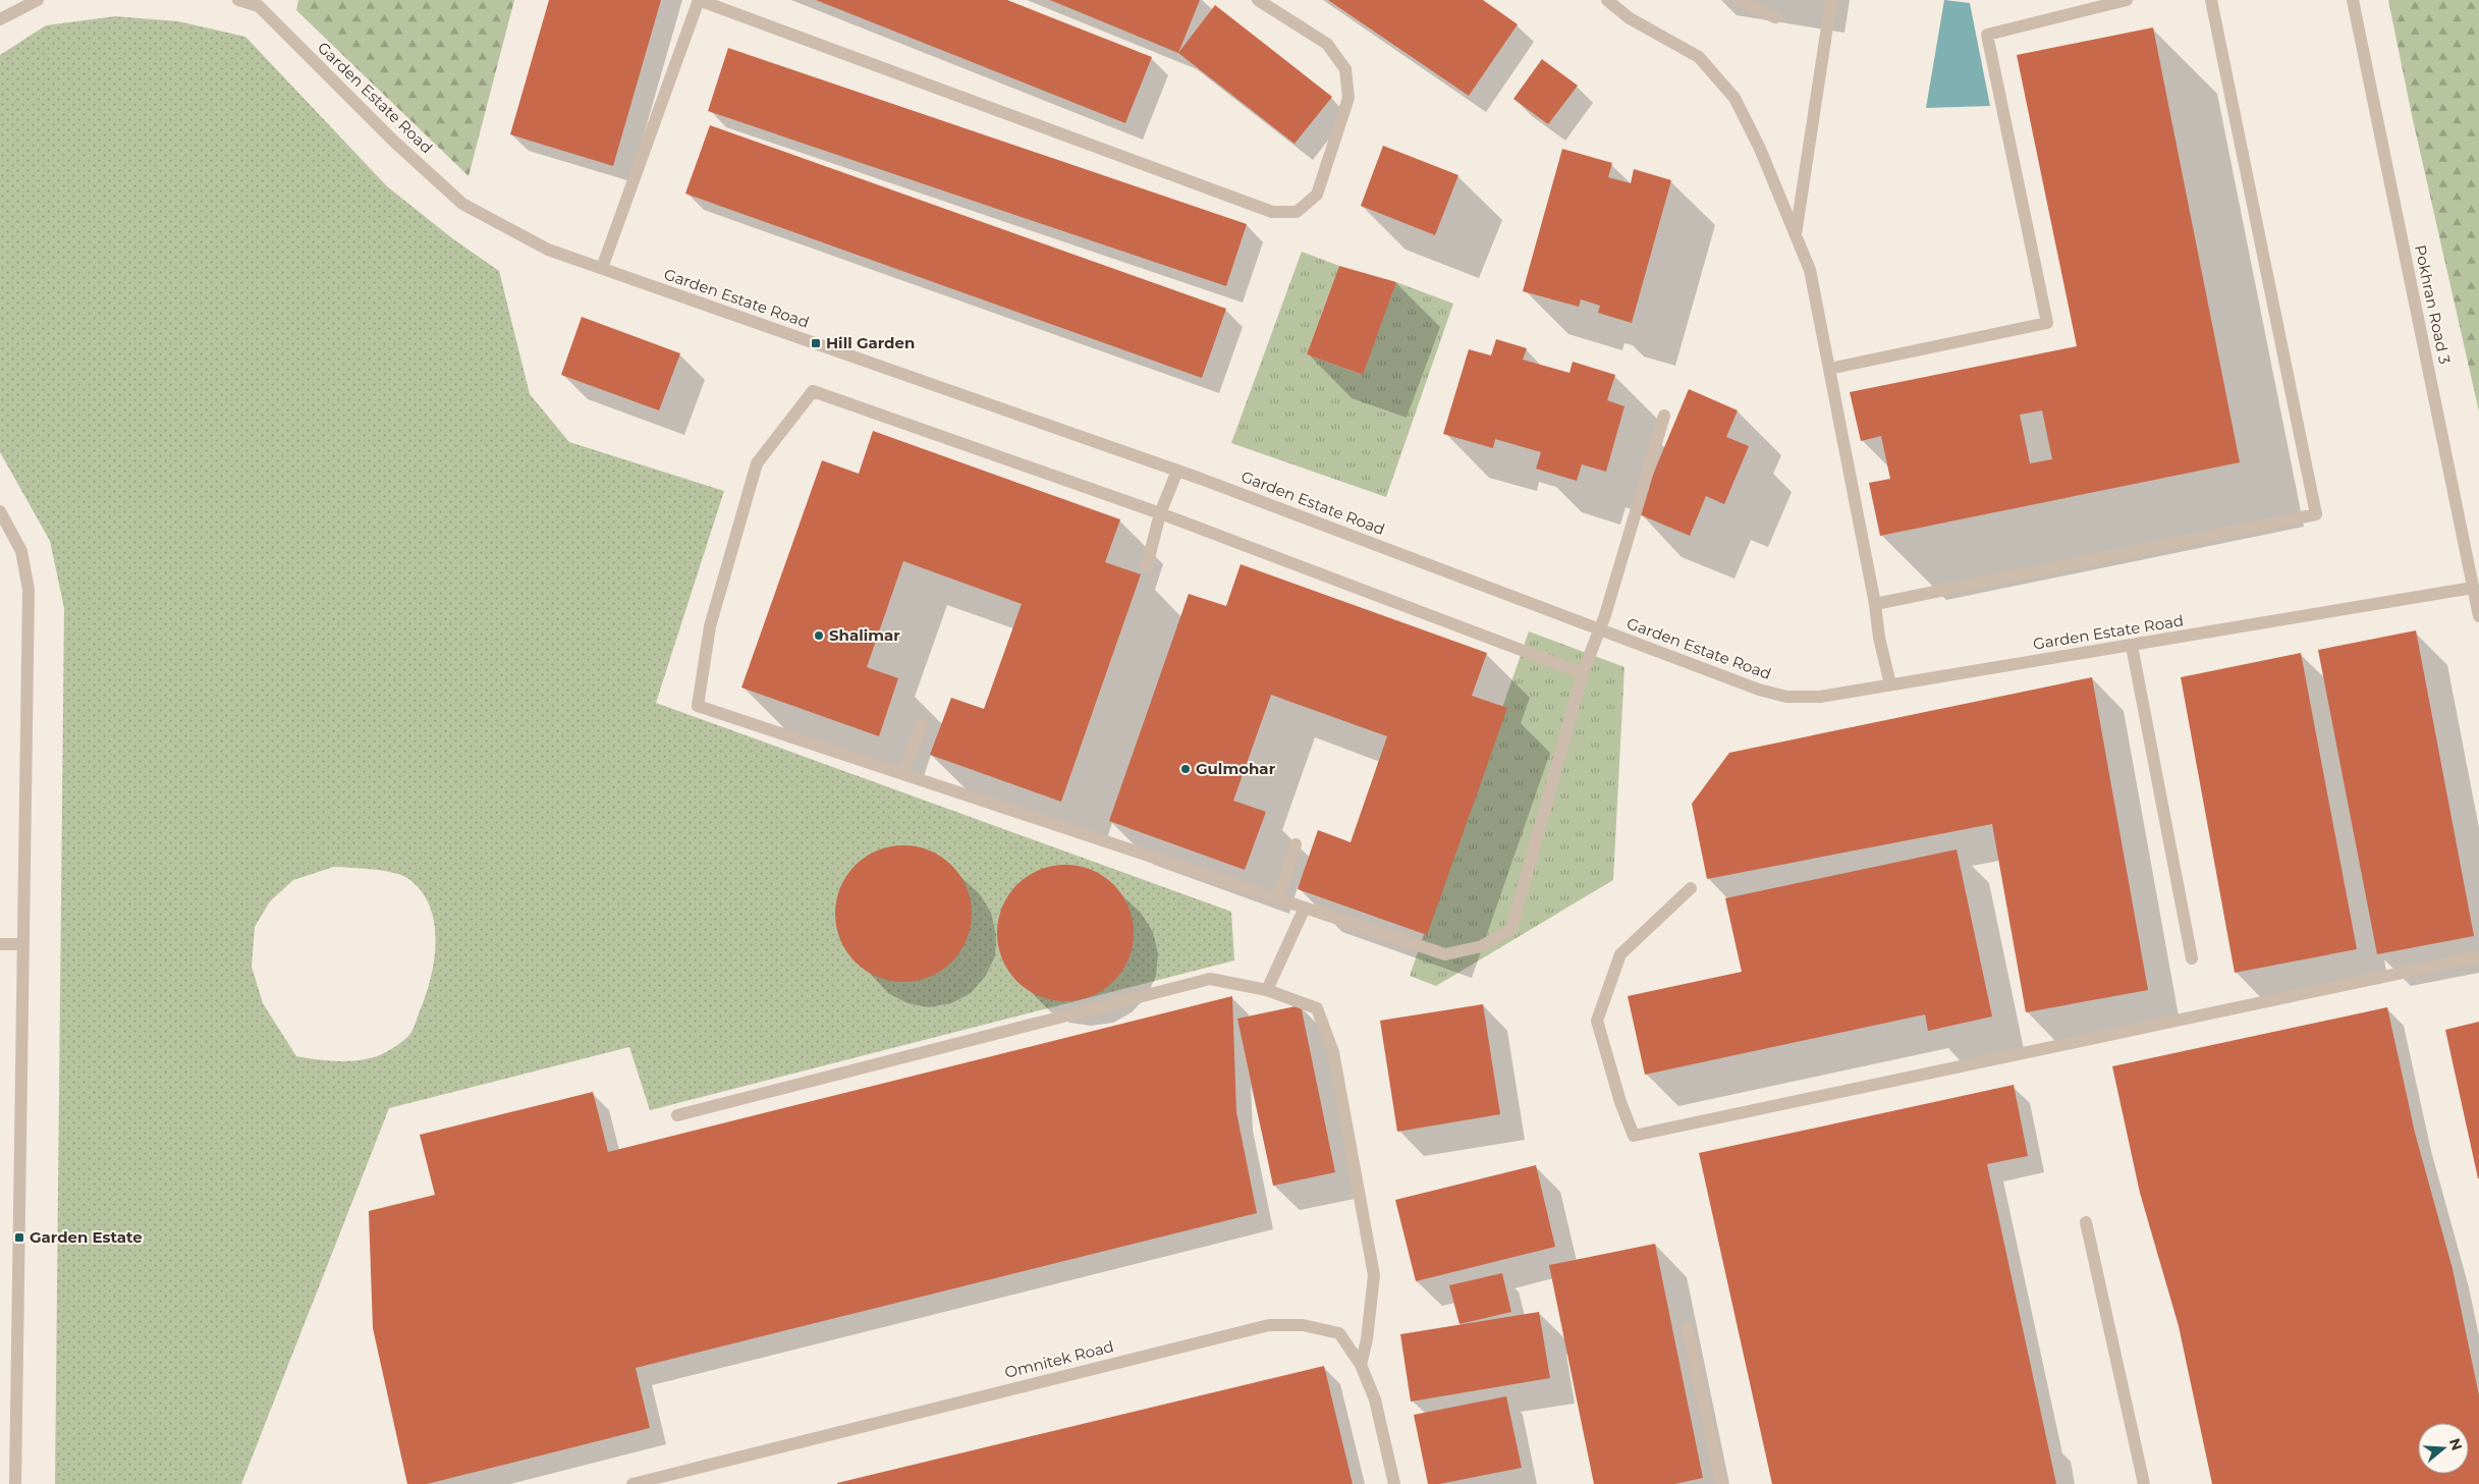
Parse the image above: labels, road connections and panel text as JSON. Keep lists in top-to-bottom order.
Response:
{
  "streets": {
    "street": ["Garden Estate Road", "Pokhran Road 3", "Omnitek Road"]
  },
  "crossings": [
    ["Garden Estate Road", "Pokhran Road 3"]
  ],
  "places": {
    "transit": ["Hill Garden", "Garden Estate"],
    "other": ["Shalimar", "Gulmohar"]
  },
  "north": "right"
}
